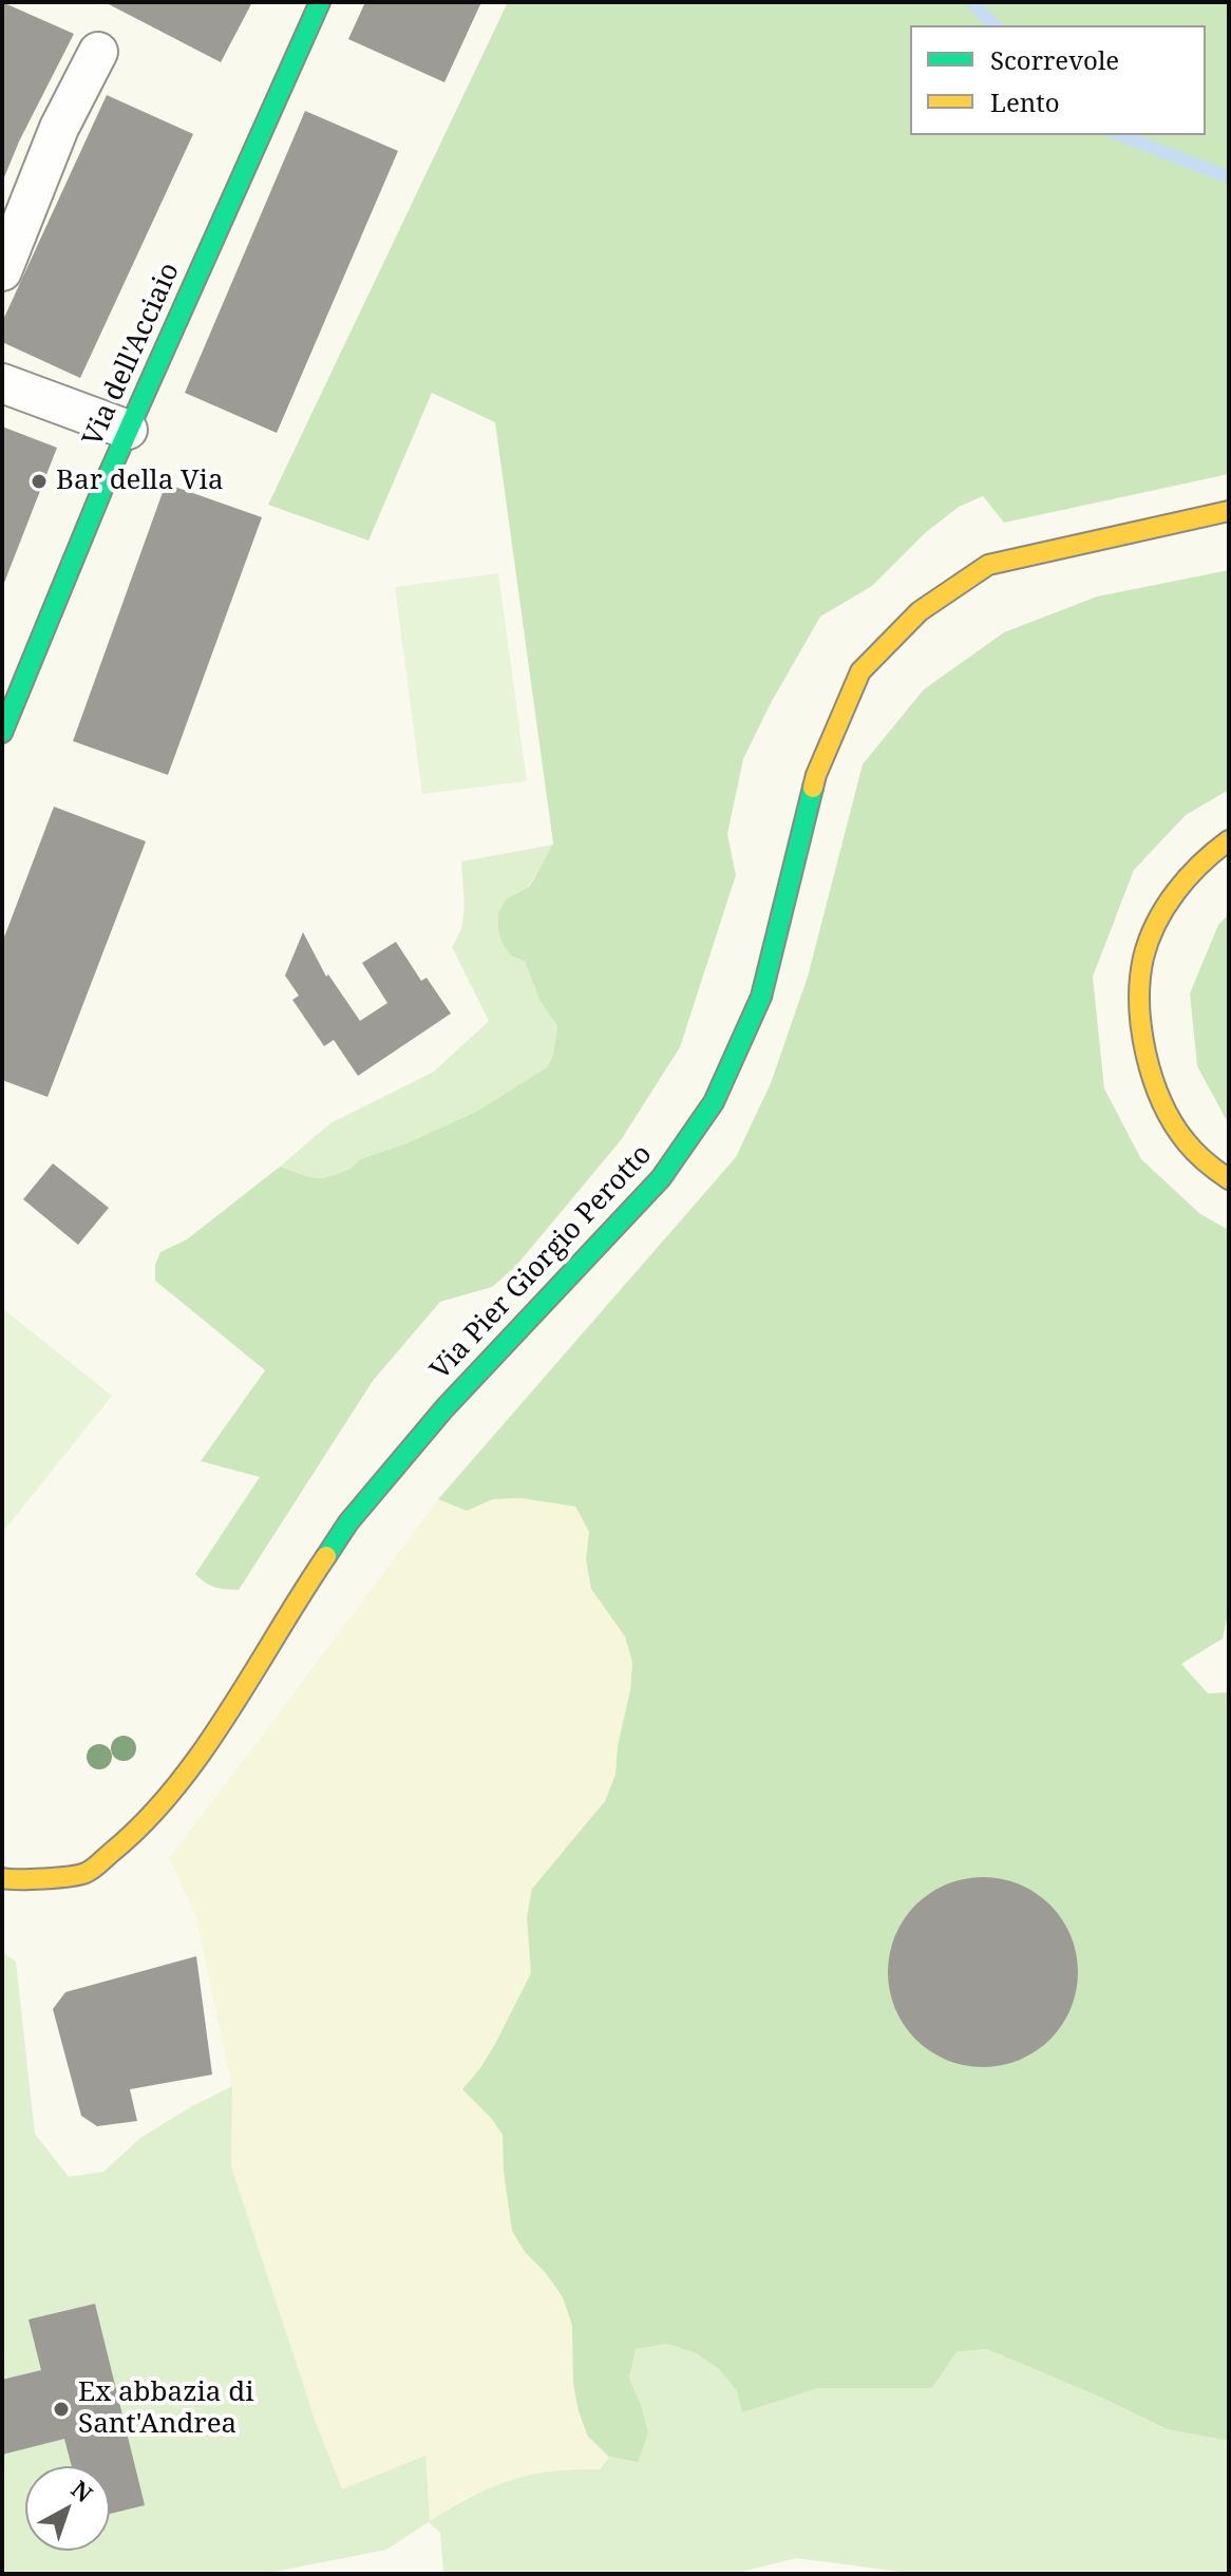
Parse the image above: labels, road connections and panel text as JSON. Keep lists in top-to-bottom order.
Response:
{
  "streets": {
    "street": ["Via dell'Acciaio", "Via Pier Giorgio Perotto"]
  },
  "places": ["Bar della Via", "Ex abbazia di Sant'Andrea"],
  "legend": ["Scorrevole", "Lento"],
  "north": "top right"
}
